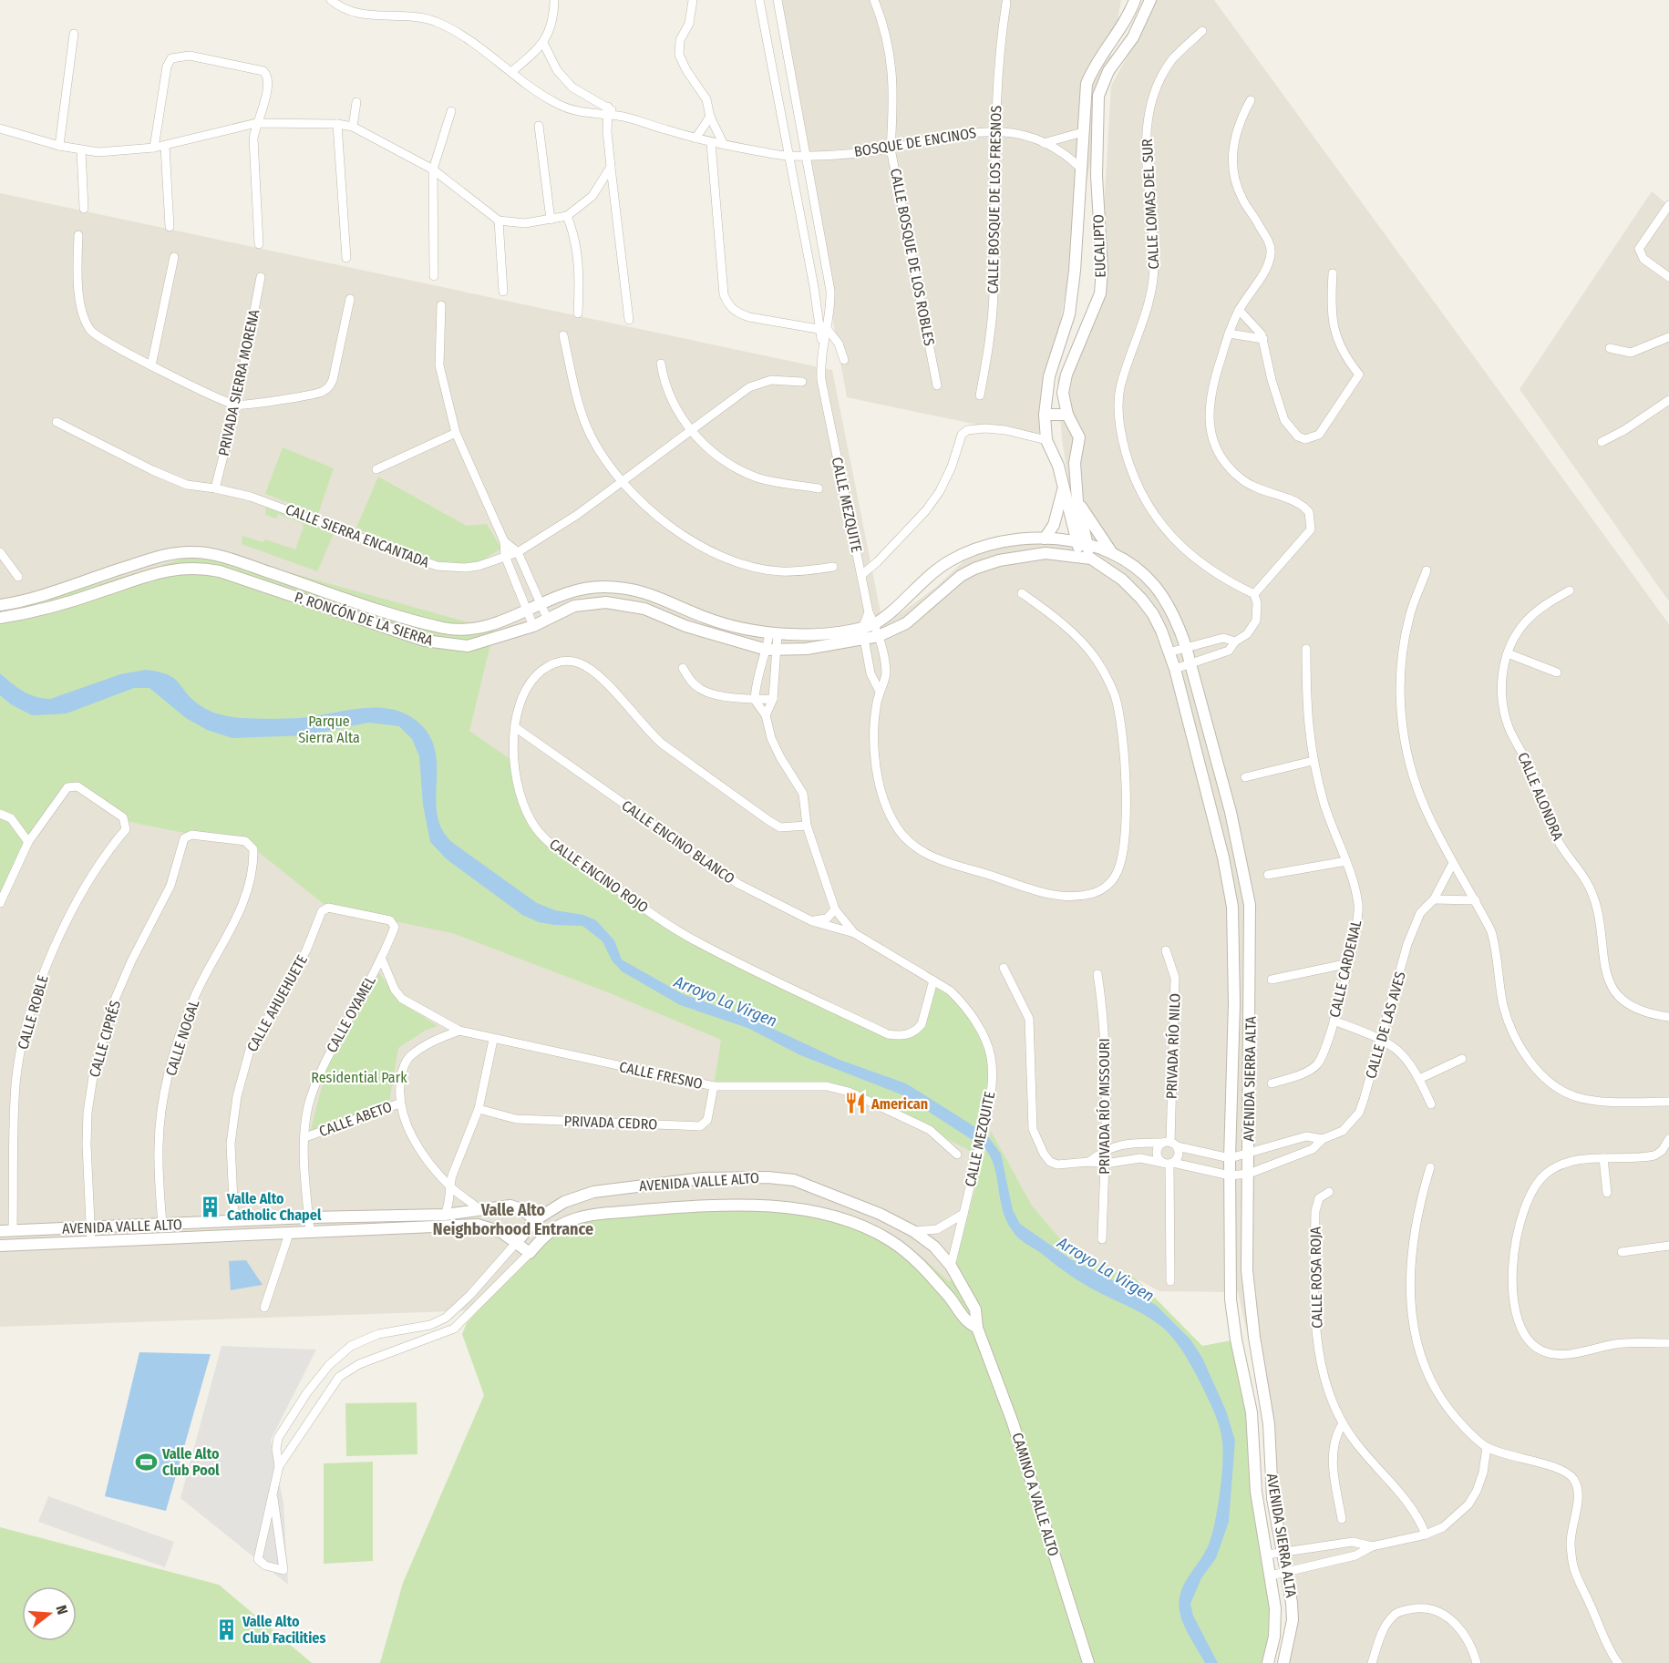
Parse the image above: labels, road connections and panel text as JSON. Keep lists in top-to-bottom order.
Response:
{
  "streets": {
    "street": [
      "BOSQUE DE ENCINOS",
      "CALLE BOSQUE DE LOS FRESNOS",
      "CALLE LOMAS DEL SUR",
      "EUCALIPTO",
      "CALLE BOSQUE DE LOS ROBLES",
      "PRIVADA SIERRA MORENA",
      "CALLE MEZQUITE",
      "CALLE SIERRA ENCANTADA",
      "P. RONCÓN DE LA SIERRA",
      "CALLE ALONDRA",
      "CALLE ENCINO BLANCO",
      "CALLE ENCINO ROJO",
      "CALLE CARDENAL",
      "CALLE AHUEHUETE",
      "CALLE ROBLE",
      "CALLE OYAMEL",
      "CALLE DE LAS AVES",
      "CALLE NOGAL",
      "CALLE CIPRÉS",
      "PRIVADA RÍO NILO",
      "CALLE FRESNO",
      "AVENIDA SIERRA ALTA",
      "PRIVADA RÍO MISSOURI",
      "CALLE ABETO",
      "PRIVADA CEDRO",
      "AVENIDA VALLE ALTO",
      "CALLE ROSA ROJA",
      "CAMINO A VALLE ALTO"
    ]
  },
  "crossings": [
    ["BOSQUE DE ENCINOS", "CALLE BOSQUE DE LOS FRESNOS"],
    ["BOSQUE DE ENCINOS", "EUCALIPTO"],
    ["BOSQUE DE ENCINOS", "CALLE BOSQUE DE LOS ROBLES"],
    ["BOSQUE DE ENCINOS", "CALLE MEZQUITE"],
    ["EUCALIPTO", "P. RONCÓN DE LA SIERRA"],
    ["EUCALIPTO", "AVENIDA SIERRA ALTA"],
    ["PRIVADA SIERRA MORENA", "CALLE SIERRA ENCANTADA"],
    ["CALLE MEZQUITE", "P. RONCÓN DE LA SIERRA"],
    ["CALLE MEZQUITE", "CALLE ENCINO BLANCO"],
    ["CALLE MEZQUITE", "CALLE ENCINO ROJO"],
    ["CALLE MEZQUITE", "AVENIDA VALLE ALTO"],
    ["P. RONCÓN DE LA SIERRA", "AVENIDA SIERRA ALTA"],
    ["CALLE ENCINO BLANCO", "CALLE ENCINO ROJO"],
    ["CALLE AHUEHUETE", "CALLE OYAMEL"],
    ["CALLE AHUEHUETE", "AVENIDA VALLE ALTO"],
    ["CALLE ROBLE", "AVENIDA VALLE ALTO"],
    ["CALLE OYAMEL", "CALLE FRESNO"],
    ["CALLE OYAMEL", "CALLE ABETO"],
    ["CALLE OYAMEL", "AVENIDA VALLE ALTO"],
    ["CALLE DE LAS AVES", "AVENIDA SIERRA ALTA"],
    ["CALLE DE LAS AVES", "PRIVADA RÍO MISSOURI"],
    ["CALLE NOGAL", "CALLE CIPRÉS"],
    ["CALLE NOGAL", "AVENIDA VALLE ALTO"],
    ["CALLE CIPRÉS", "AVENIDA VALLE ALTO"],
    ["CALLE FRESNO", "CALLE ABETO"],
    ["CALLE FRESNO", "PRIVADA CEDRO"],
    ["AVENIDA VALLE ALTO", "CAMINO A VALLE ALTO"]
  ],
  "districts": ["Valle Alto Neighborhood Entrance"],
  "water": ["Arroyo La Virgen"],
  "parks": ["Parque Sierra Alta", "Residential Park"],
  "places": {
    "restaurant": ["American"],
    "building": ["Valle Alto Catholic Chapel", "Valle Alto Club Facilities"],
    "sports": ["Valle Alto Club Pool"]
  },
  "north": "right"
}
